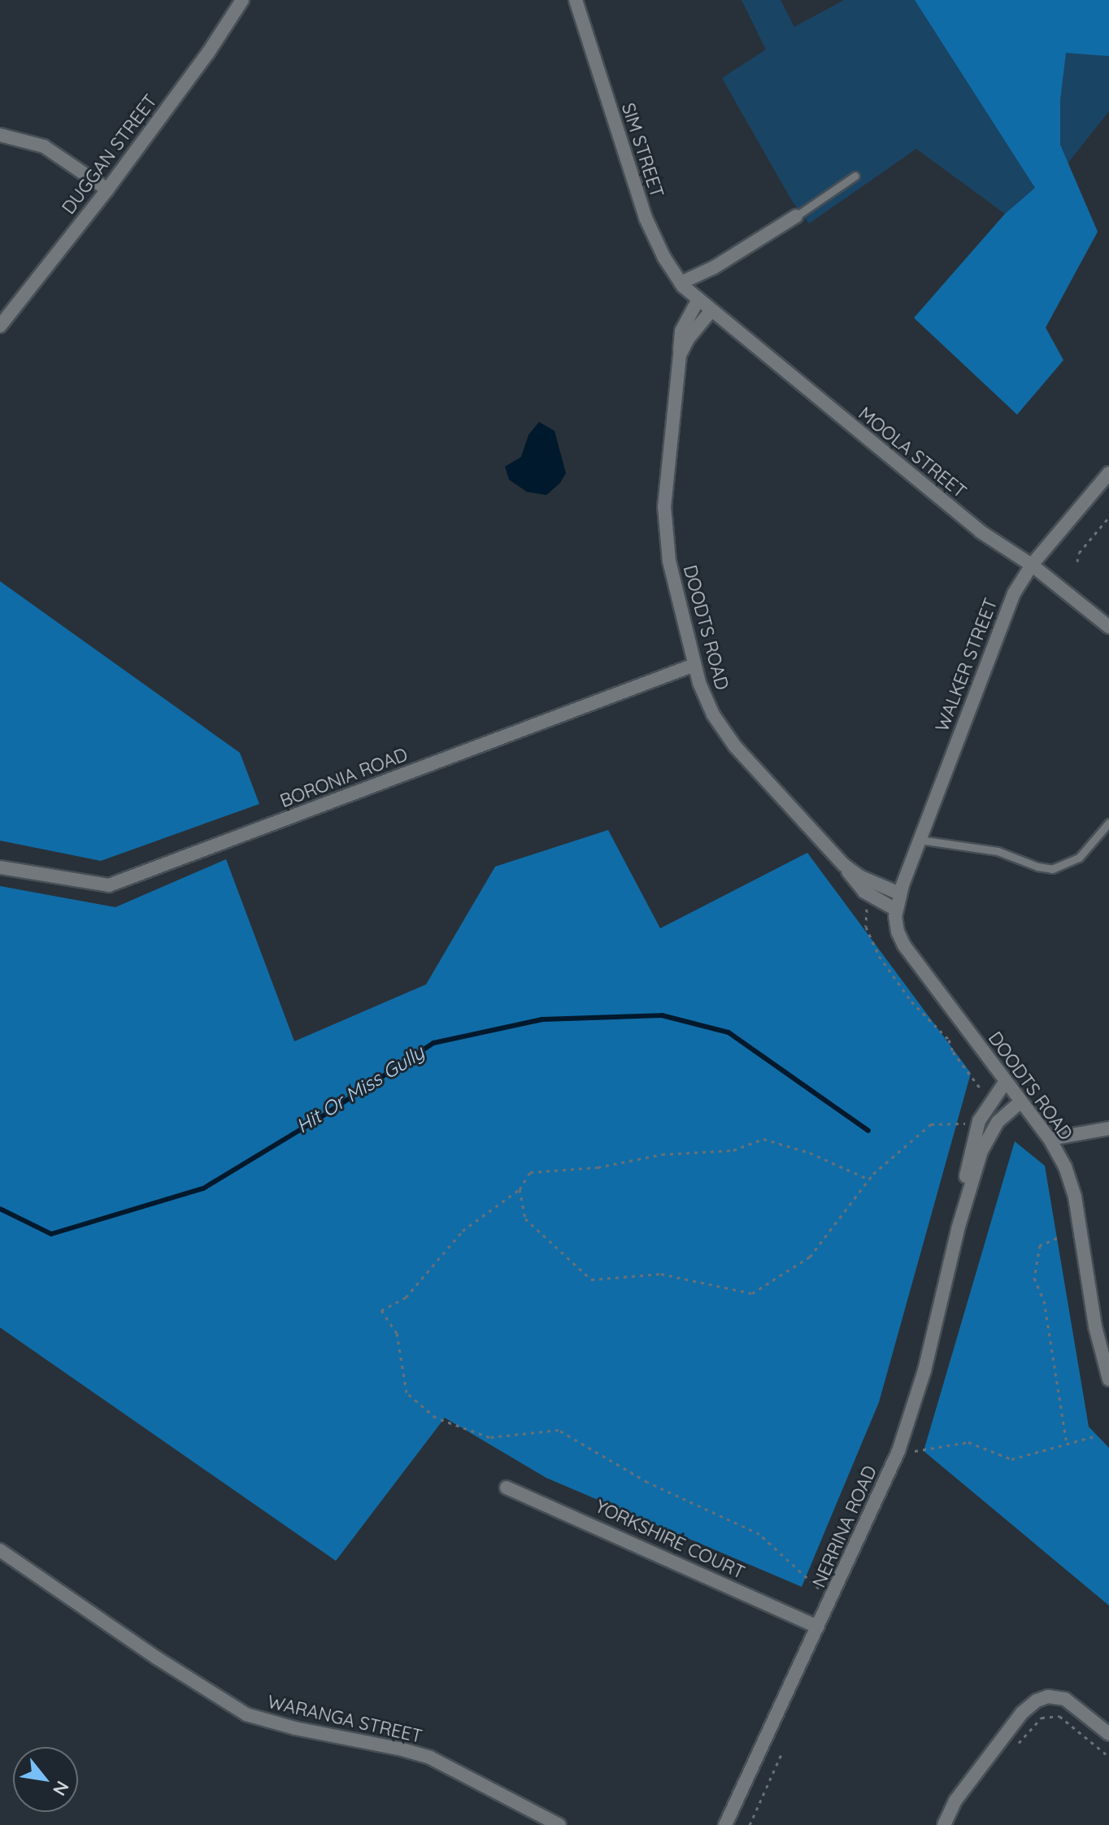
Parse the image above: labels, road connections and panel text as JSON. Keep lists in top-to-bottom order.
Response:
{
  "streets": {
    "street": [
      "SIM STREET",
      "DUGGAN STREET",
      "MOOLA STREET",
      "DOODTS ROAD",
      "WALKER STREET",
      "BORONIA ROAD",
      "NERRINA ROAD",
      "YORKSHIRE COURT",
      "WARANGA STREET"
    ]
  },
  "crossings": [
    ["SIM STREET", "MOOLA STREET"],
    ["SIM STREET", "DOODTS ROAD"],
    ["MOOLA STREET", "DOODTS ROAD"],
    ["MOOLA STREET", "WALKER STREET"],
    ["DOODTS ROAD", "WALKER STREET"],
    ["DOODTS ROAD", "BORONIA ROAD"],
    ["DOODTS ROAD", "NERRINA ROAD"],
    ["NERRINA ROAD", "YORKSHIRE COURT"]
  ],
  "water": ["Hit Or Miss Gully"],
  "north": "bottom right"
}
